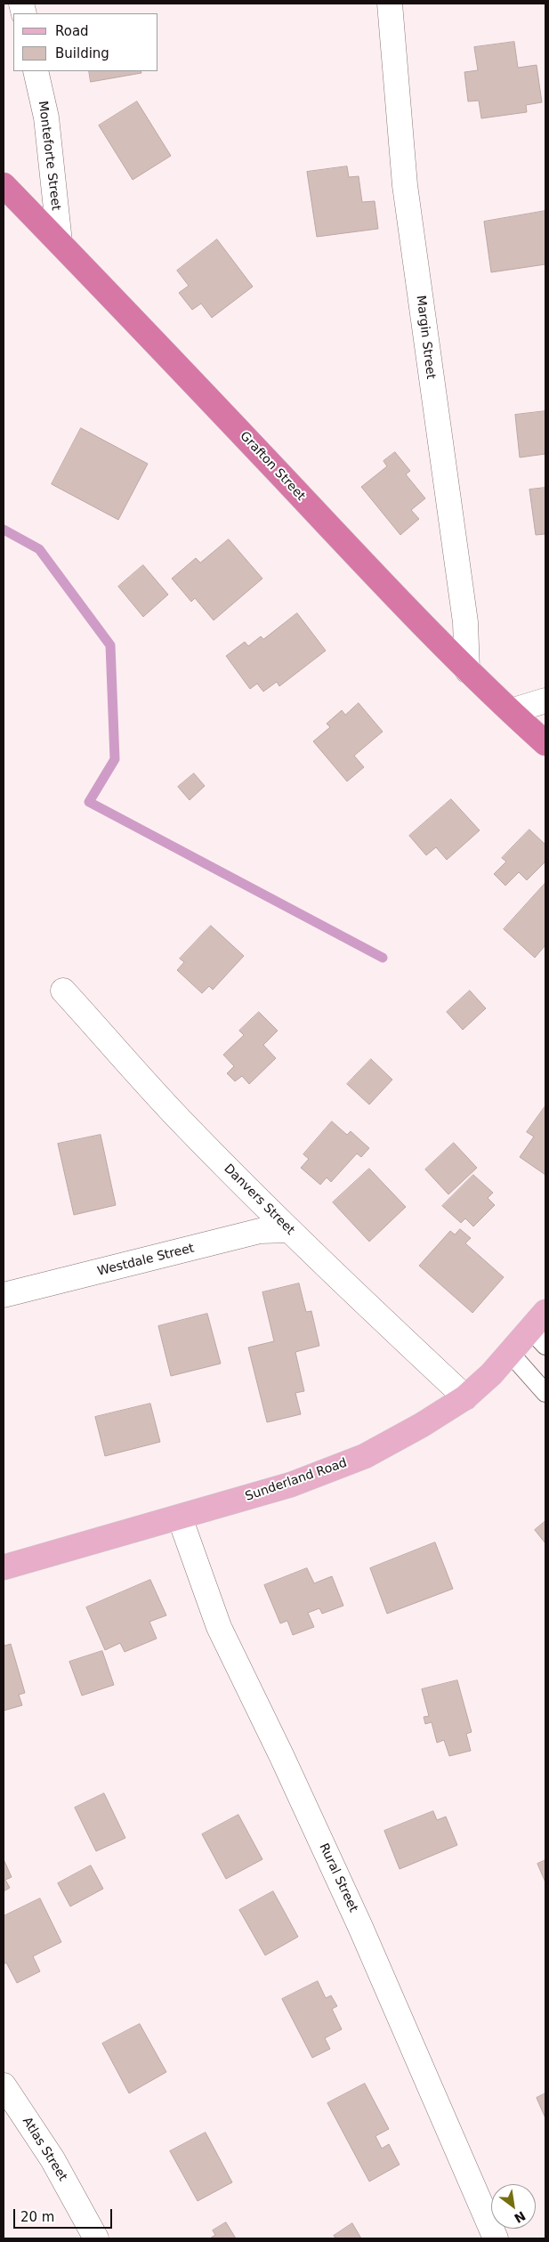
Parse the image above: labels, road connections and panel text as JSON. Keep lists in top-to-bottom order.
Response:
{
  "streets": {
    "highway": ["Grafton Street"],
    "main road": ["Sunderland Road"],
    "street": [
      "Monteforte Street",
      "Margin Street",
      "Danvers Street",
      "Westdale Street",
      "Rural Street",
      "Atlas Street"
    ]
  },
  "crossings": [
    ["Monteforte Street", "Grafton Street"],
    ["Margin Street", "Grafton Street"],
    ["Danvers Street", "Westdale Street"],
    ["Danvers Street", "Sunderland Road"],
    ["Sunderland Road", "Rural Street"]
  ],
  "legend": ["Road", "Building"],
  "scale_bar": "20 m",
  "north": "bottom right"
}
